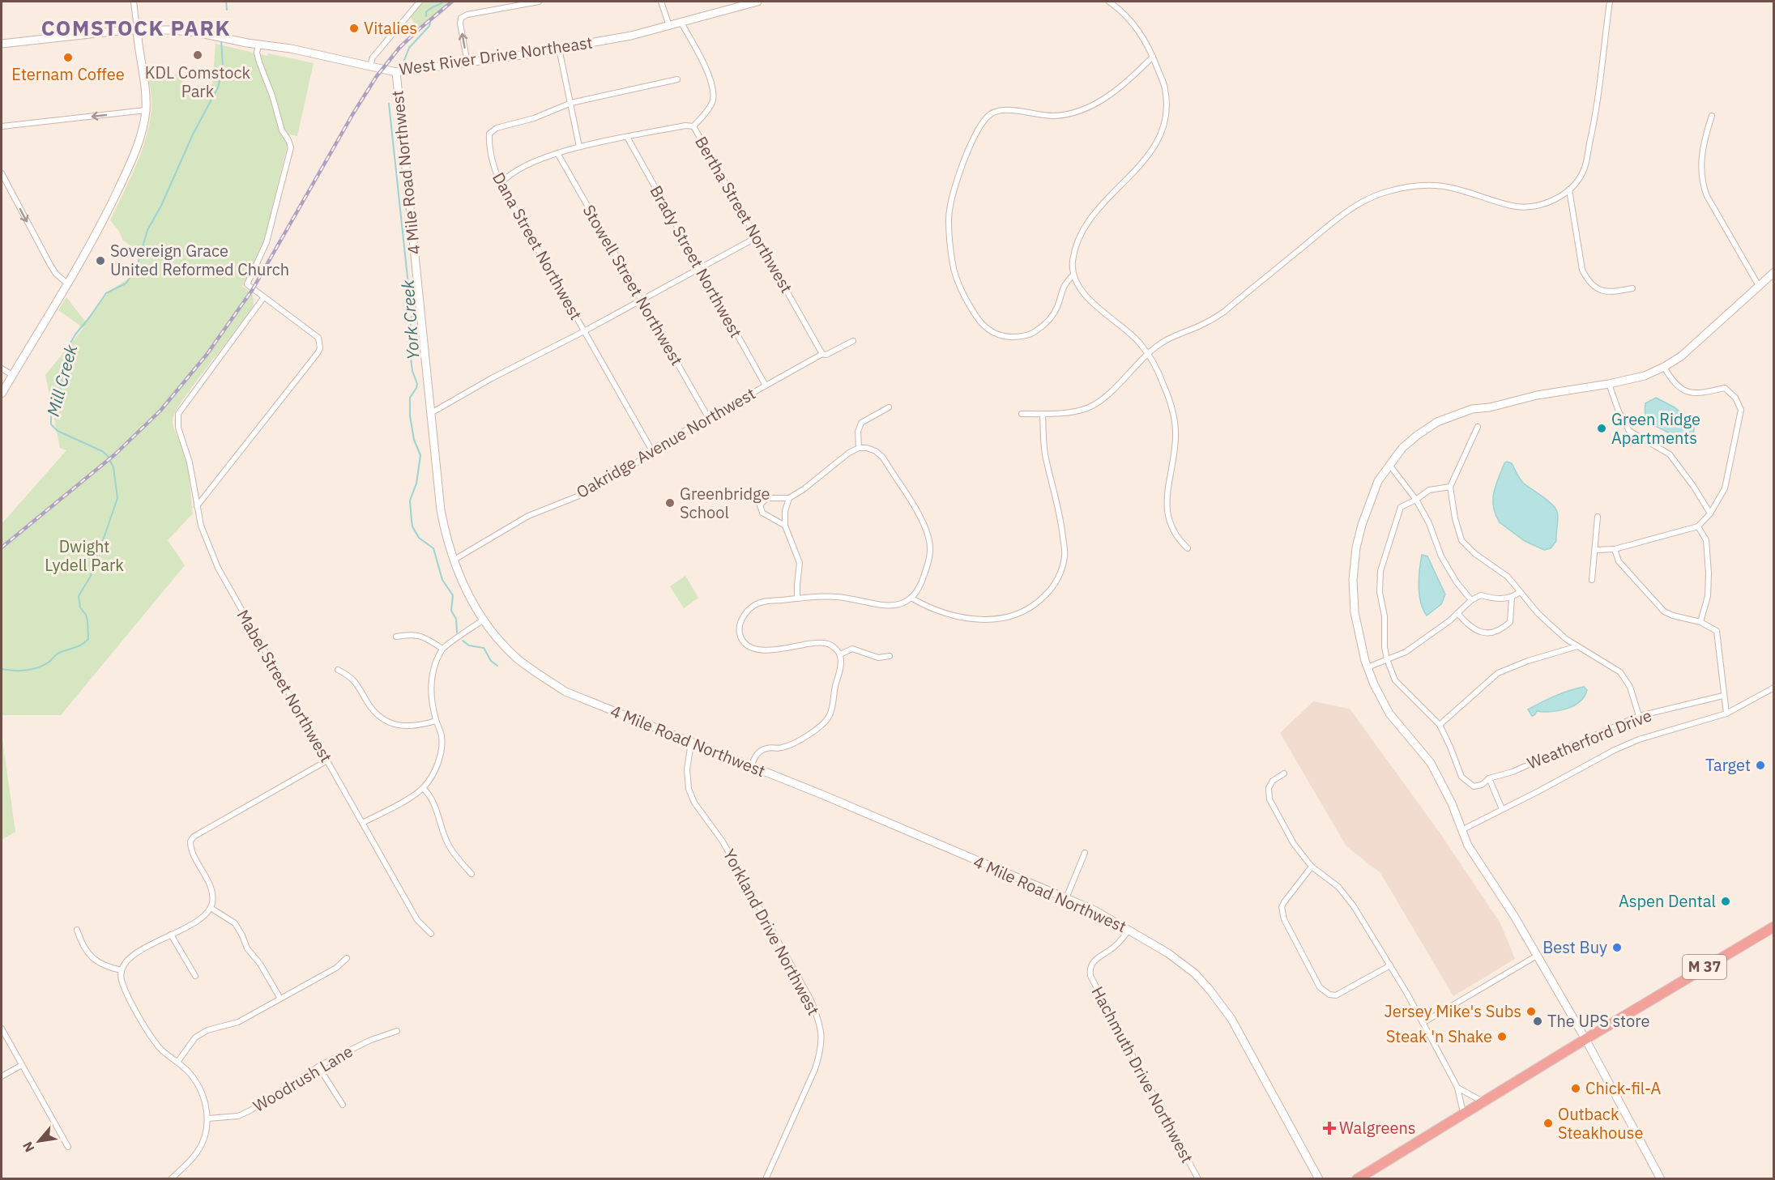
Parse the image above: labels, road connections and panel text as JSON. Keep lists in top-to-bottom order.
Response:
{
  "streets": {
    "highway": ["M 37"],
    "main road": ["West River Drive Northeast", "4 Mile Road Northwest"],
    "street": [
      "Bertha Street Northwest",
      "Dana Street Northwest",
      "Brady Street Northwest",
      "Stowell Street Northwest",
      "Oakridge Avenue Northwest",
      "Mabel Street Northwest",
      "Weatherford Drive",
      "Yorkland Drive Northwest",
      "Hachmuth Drive Northwest",
      "Woodrush Lane"
    ]
  },
  "crossings": [
    ["West River Drive Northeast", "4 Mile Road Northwest"],
    ["West River Drive Northeast", "Bertha Street Northwest"],
    ["4 Mile Road Northwest", "Oakridge Avenue Northwest"],
    ["4 Mile Road Northwest", "Yorkland Drive Northwest"],
    ["4 Mile Road Northwest", "Hachmuth Drive Northwest"],
    ["Bertha Street Northwest", "Oakridge Avenue Northwest"],
    ["Dana Street Northwest", "Oakridge Avenue Northwest"],
    ["Brady Street Northwest", "Oakridge Avenue Northwest"],
    ["Stowell Street Northwest", "Oakridge Avenue Northwest"]
  ],
  "districts": ["COMSTOCK PARK"],
  "water": ["York Creek", "Mill Creek"],
  "parks": ["Dwight Lydell Park"],
  "places": {
    "other": [
      "Vitalies",
      "KDL Comstock Park",
      "Eternam Coffee",
      "Sovereign Grace United Reformed Church",
      "Green Ridge Apartments",
      "Greenbridge School",
      "Target",
      "Aspen Dental",
      "Best Buy",
      "Jersey Mike's Subs",
      "The UPS store",
      "Steak 'n Shake",
      "Chick-fil-A",
      "Outback Steakhouse"
    ],
    "health": ["Walgreens"]
  },
  "north": "bottom left"
}
